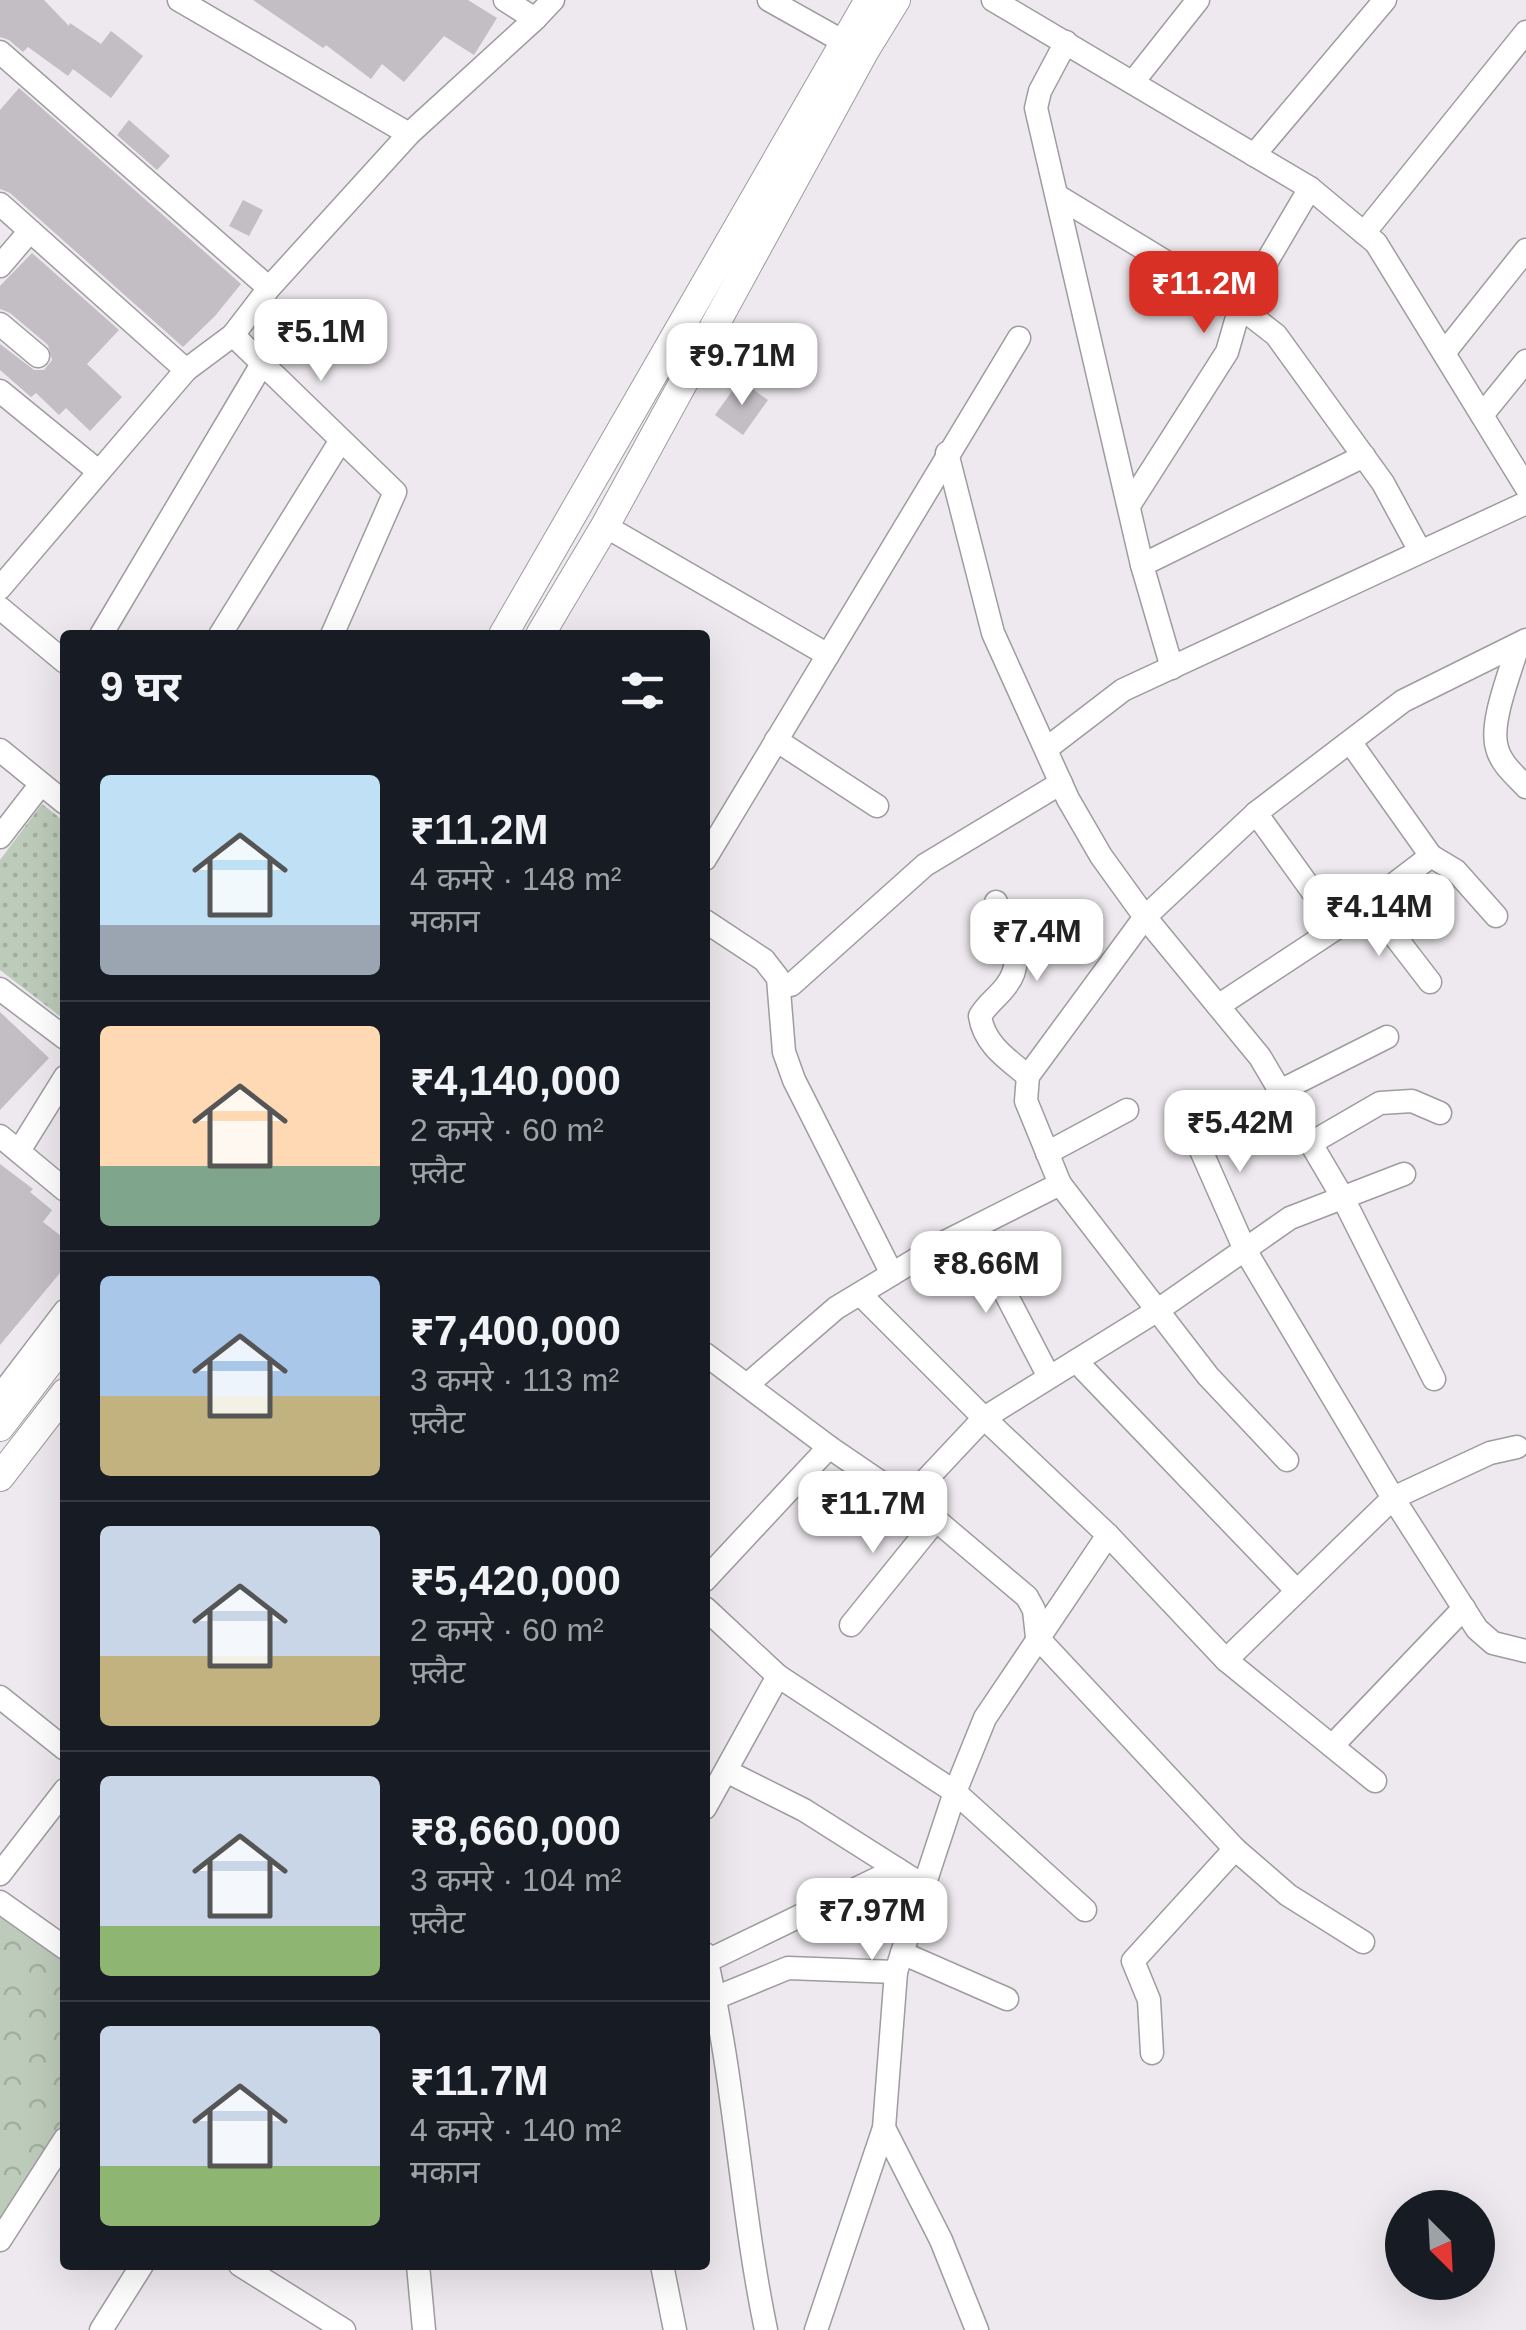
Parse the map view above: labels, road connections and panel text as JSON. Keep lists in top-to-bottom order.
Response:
{
  "north": "bottom right",
  "page": {
    "price": [
      "₹11.2M",
      "₹5.1M",
      "₹9.71M",
      "₹4.14M",
      "₹7.4M",
      "₹5.42M",
      "₹8.66M",
      "₹11.7M",
      "₹7.97M"
    ],
    "heading": "9 घर",
    "list": [
      {
        "name": "₹11.2M",
        "note": "4 कमरे · 148 m² · मकान"
      },
      {
        "name": "₹4,140,000",
        "note": "2 कमरे · 60 m² · फ़्लैट"
      },
      {
        "name": "₹7,400,000",
        "note": "3 कमरे · 113 m² · फ़्लैट"
      },
      {
        "name": "₹5,420,000",
        "note": "2 कमरे · 60 m² · फ़्लैट"
      },
      {
        "name": "₹8,660,000",
        "note": "3 कमरे · 104 m² · फ़्लैट"
      },
      {
        "name": "₹11.7M",
        "note": "4 कमरे · 140 m² · मकान"
      }
    ]
  }
}
